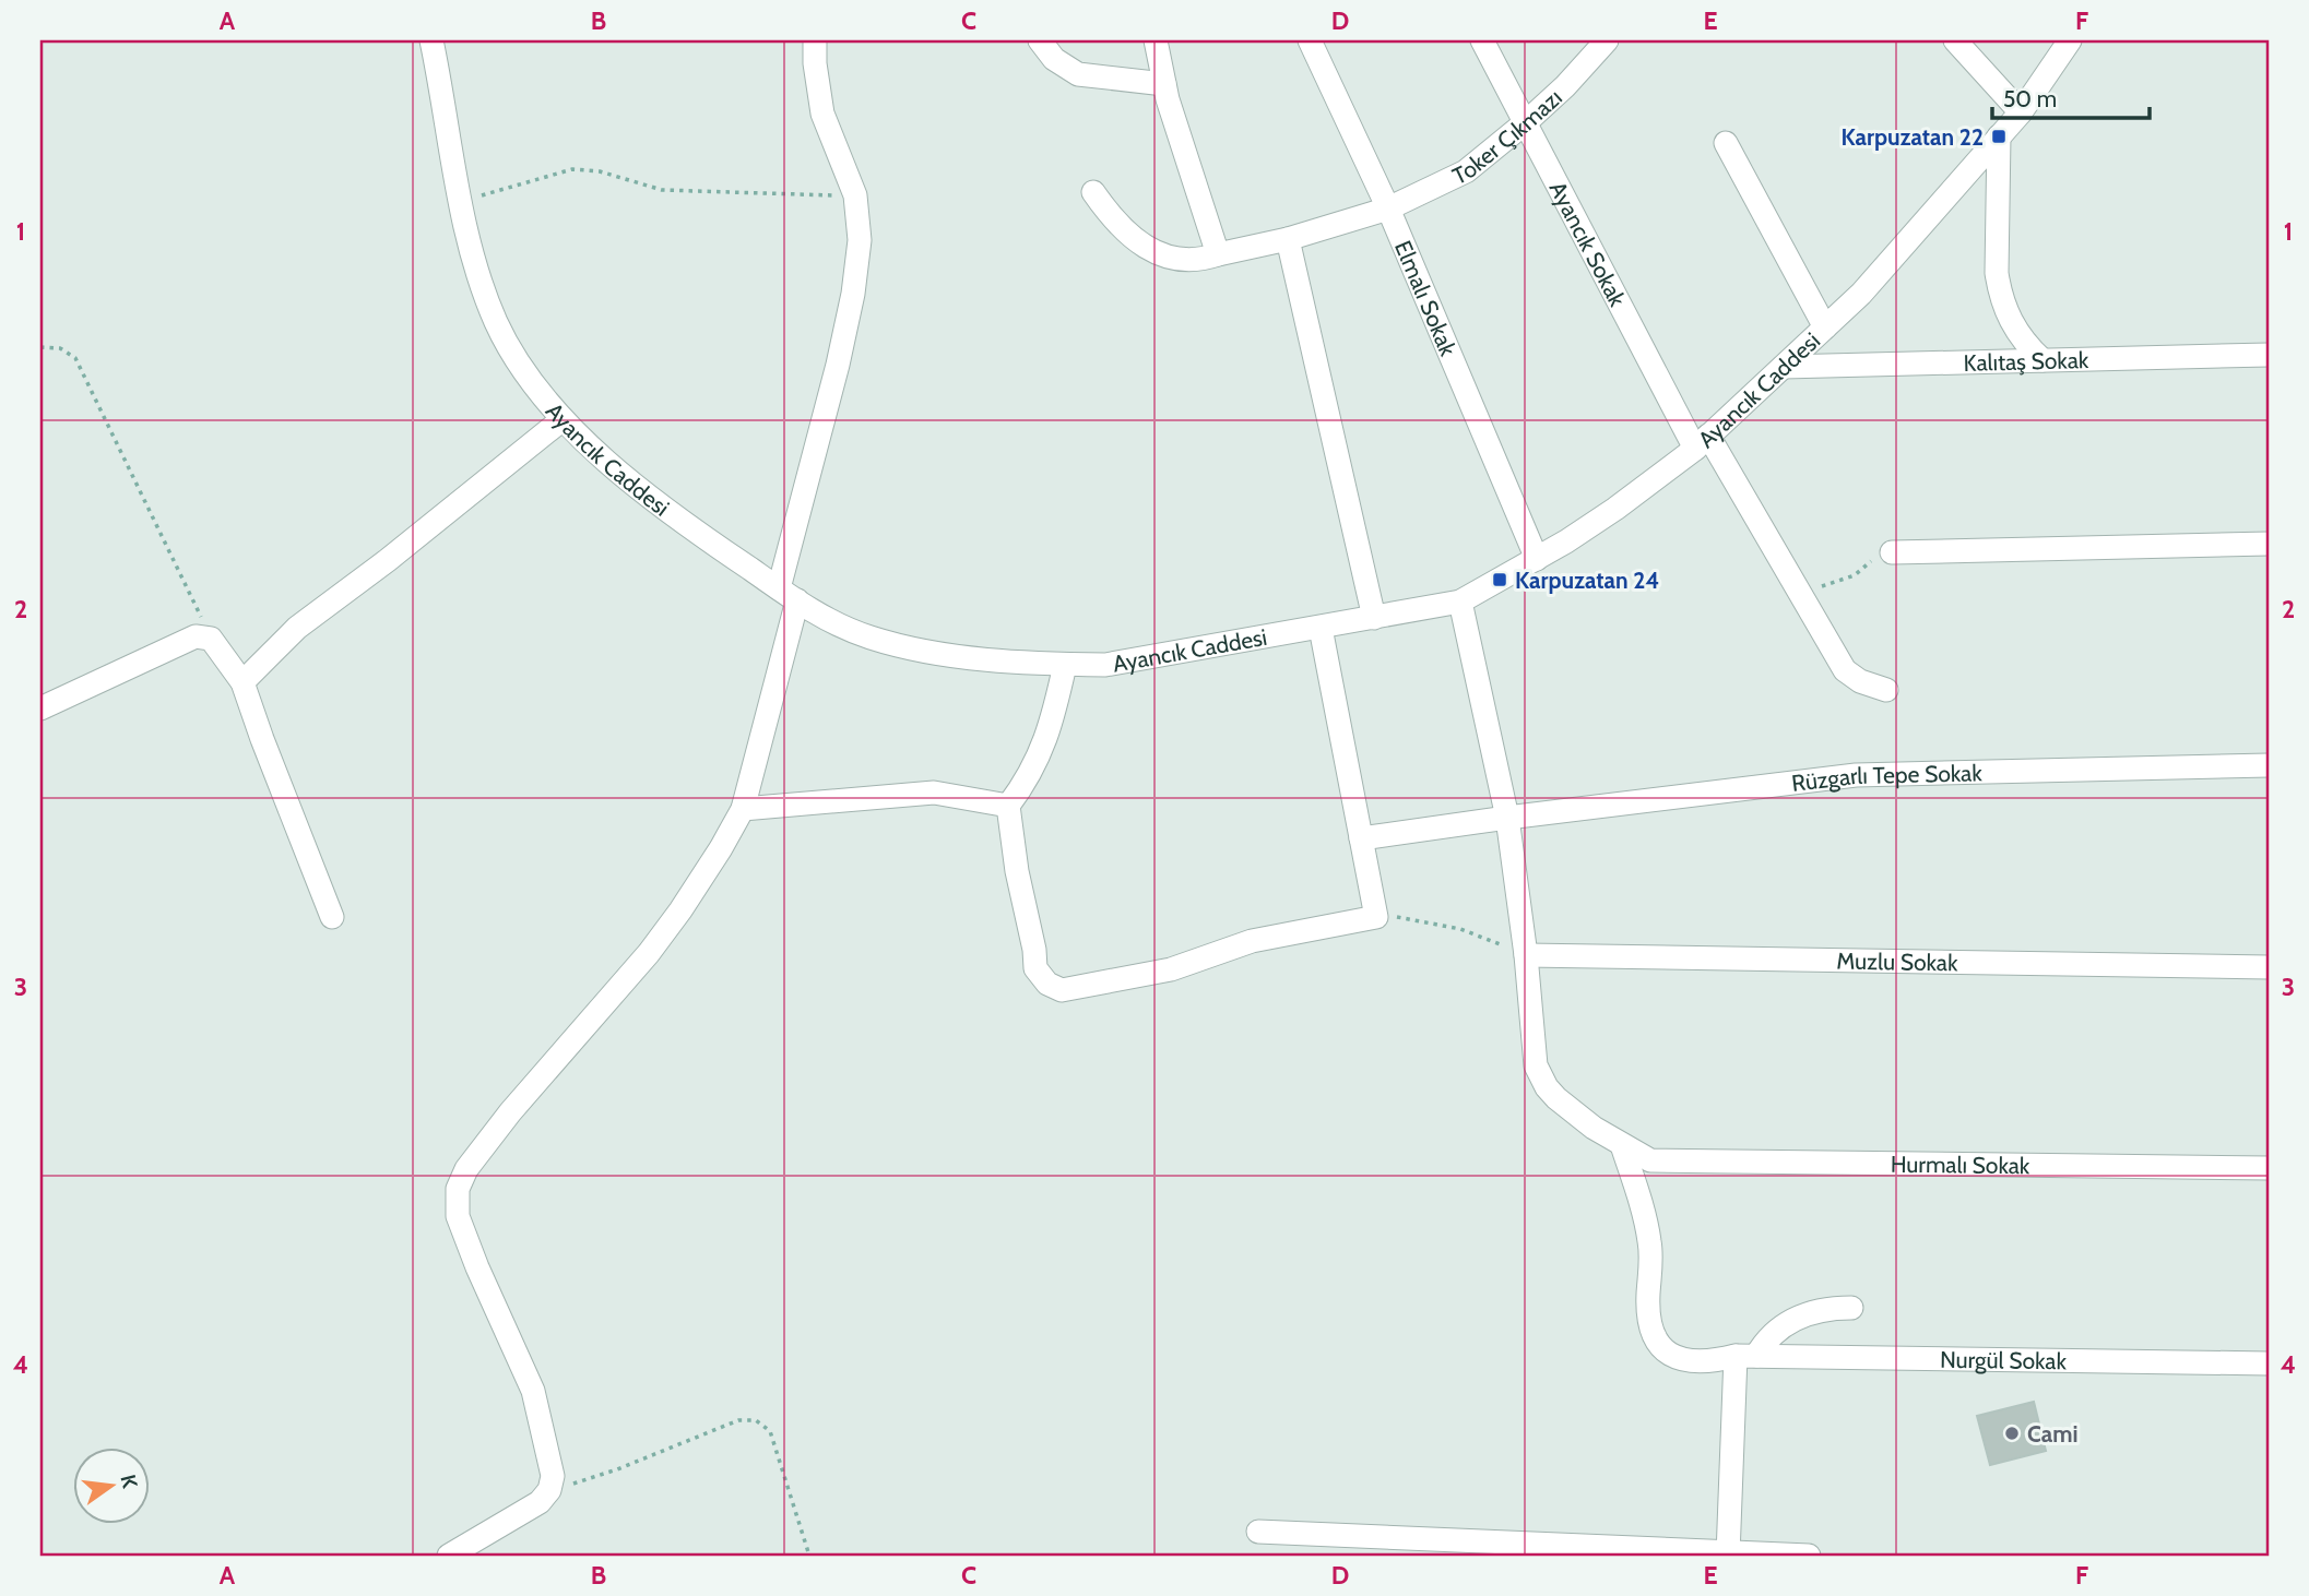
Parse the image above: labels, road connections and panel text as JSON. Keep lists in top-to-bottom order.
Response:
{
  "streets": {
    "street": [
      "Toker Çıkmazı",
      "Ayancık Sokak",
      "Elmalı Sokak",
      "Kalıtaş Sokak",
      "Ayancık Caddesi",
      "Rüzgarlı Tepe Sokak",
      "Muzlu Sokak",
      "Hurmalı Sokak",
      "Nurgül Sokak"
    ]
  },
  "crossings": [
    ["Toker Çıkmazı", "Ayancık Sokak"],
    ["Toker Çıkmazı", "Elmalı Sokak"],
    ["Ayancık Sokak", "Ayancık Caddesi"],
    ["Elmalı Sokak", "Ayancık Caddesi"],
    ["Kalıtaş Sokak", "Ayancık Caddesi"],
    ["Hurmalı Sokak", "Nurgül Sokak"]
  ],
  "places": {
    "transit": ["Karpuzatan 22", "Karpuzatan 24"],
    "other": ["Cami"]
  },
  "scale_bar": "50 m",
  "north": "right",
  "grid": {
    "columns": [
      "A",
      "B",
      "C",
      "D",
      "E",
      "F"
    ],
    "rows": [
      "1",
      "2",
      "3",
      "4"
    ]
  }
}
